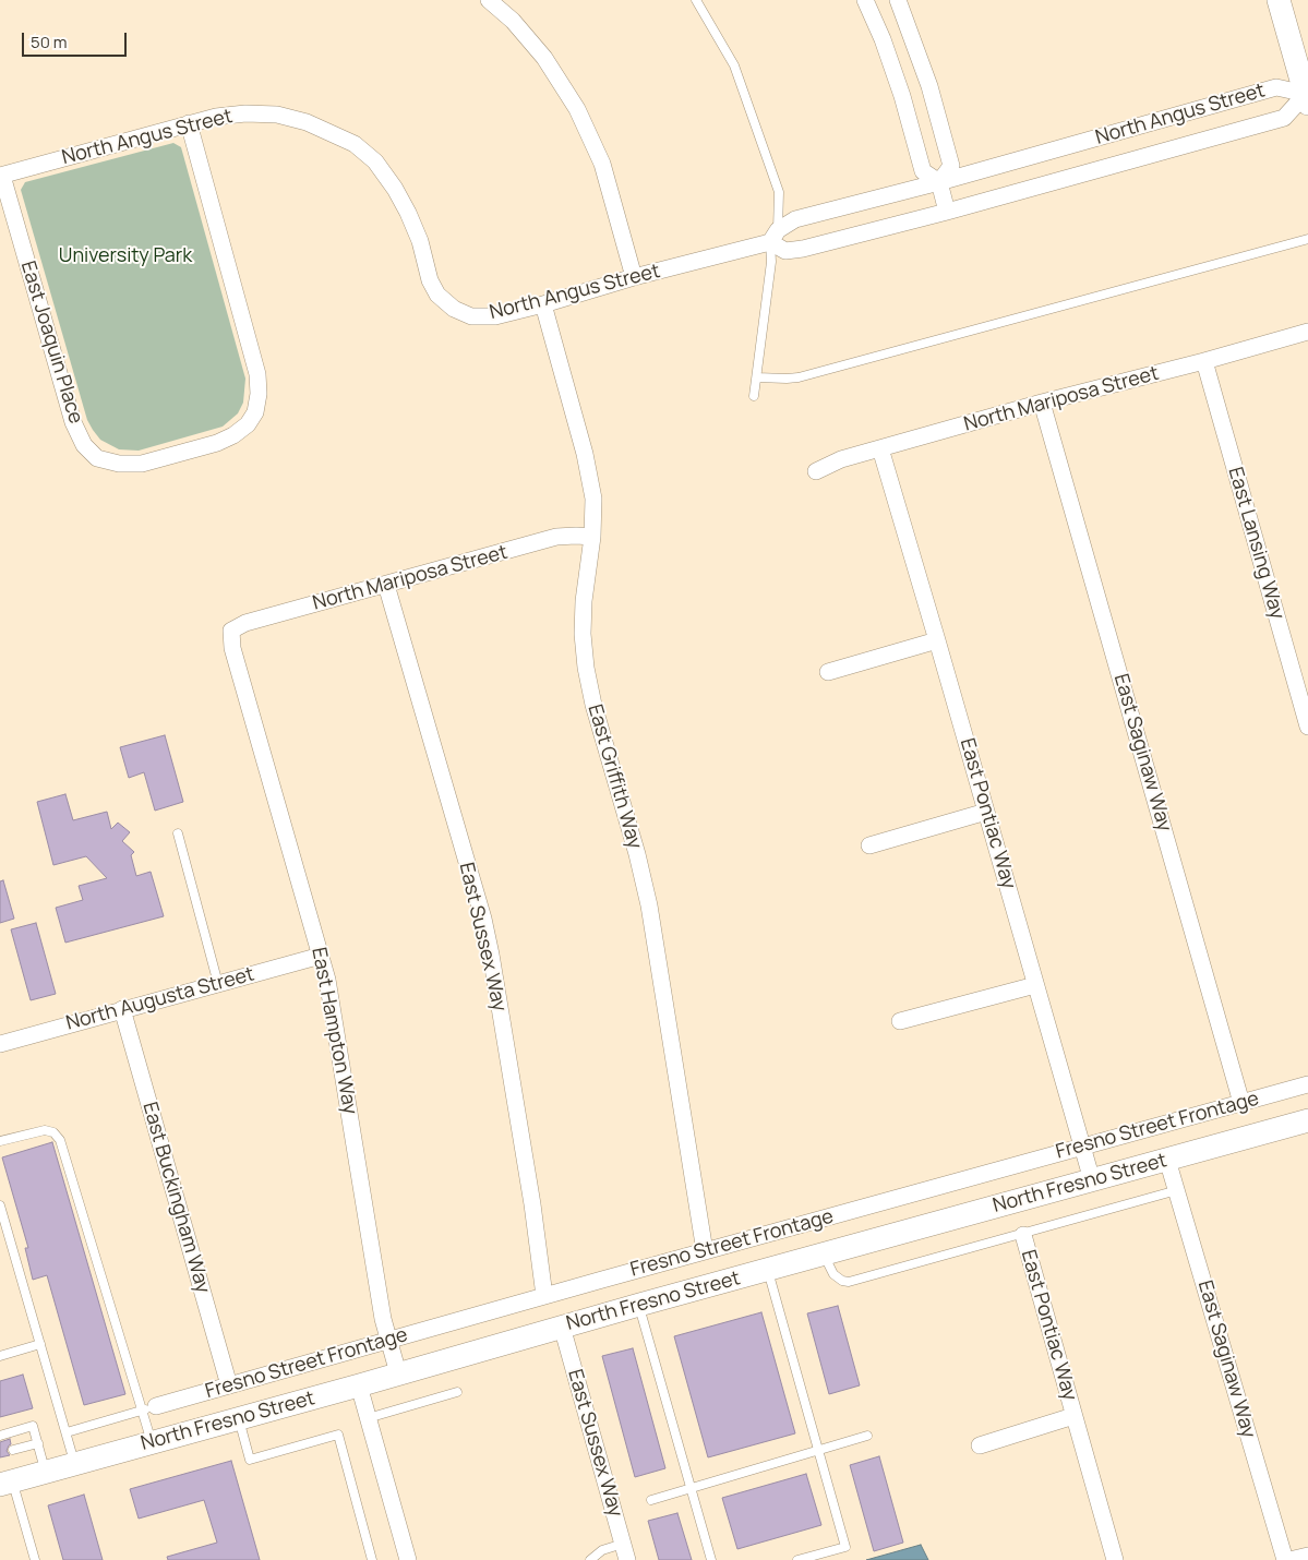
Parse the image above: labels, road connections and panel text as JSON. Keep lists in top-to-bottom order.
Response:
{
  "streets": {
    "main road": ["North Fresno Street"],
    "street": [
      "North Angus Street",
      "East Joaquin Place",
      "North Mariposa Street",
      "East Lansing Way",
      "East Saginaw Way",
      "East Griffith Way",
      "East Pontiac Way",
      "East Sussex Way",
      "North Augusta Street",
      "East Hampton Way",
      "Fresno Street Frontage",
      "East Buckingham Way"
    ]
  },
  "crossings": [
    ["North Angus Street", "East Joaquin Place"],
    ["North Angus Street", "East Griffith Way"],
    ["North Mariposa Street", "East Lansing Way"],
    ["North Mariposa Street", "East Saginaw Way"],
    ["North Mariposa Street", "East Griffith Way"],
    ["North Mariposa Street", "East Pontiac Way"],
    ["North Mariposa Street", "East Sussex Way"],
    ["North Mariposa Street", "East Hampton Way"],
    ["East Saginaw Way", "Fresno Street Frontage"],
    ["East Saginaw Way", "North Fresno Street"],
    ["East Griffith Way", "Fresno Street Frontage"],
    ["East Pontiac Way", "Fresno Street Frontage"],
    ["East Pontiac Way", "North Fresno Street"],
    ["East Sussex Way", "Fresno Street Frontage"],
    ["East Sussex Way", "North Fresno Street"],
    ["North Augusta Street", "East Hampton Way"],
    ["North Augusta Street", "East Buckingham Way"],
    ["East Hampton Way", "Fresno Street Frontage"],
    ["East Hampton Way", "North Fresno Street"],
    ["Fresno Street Frontage", "East Buckingham Way"]
  ],
  "parks": ["University Park"],
  "scale_bar": "50 m"
}
